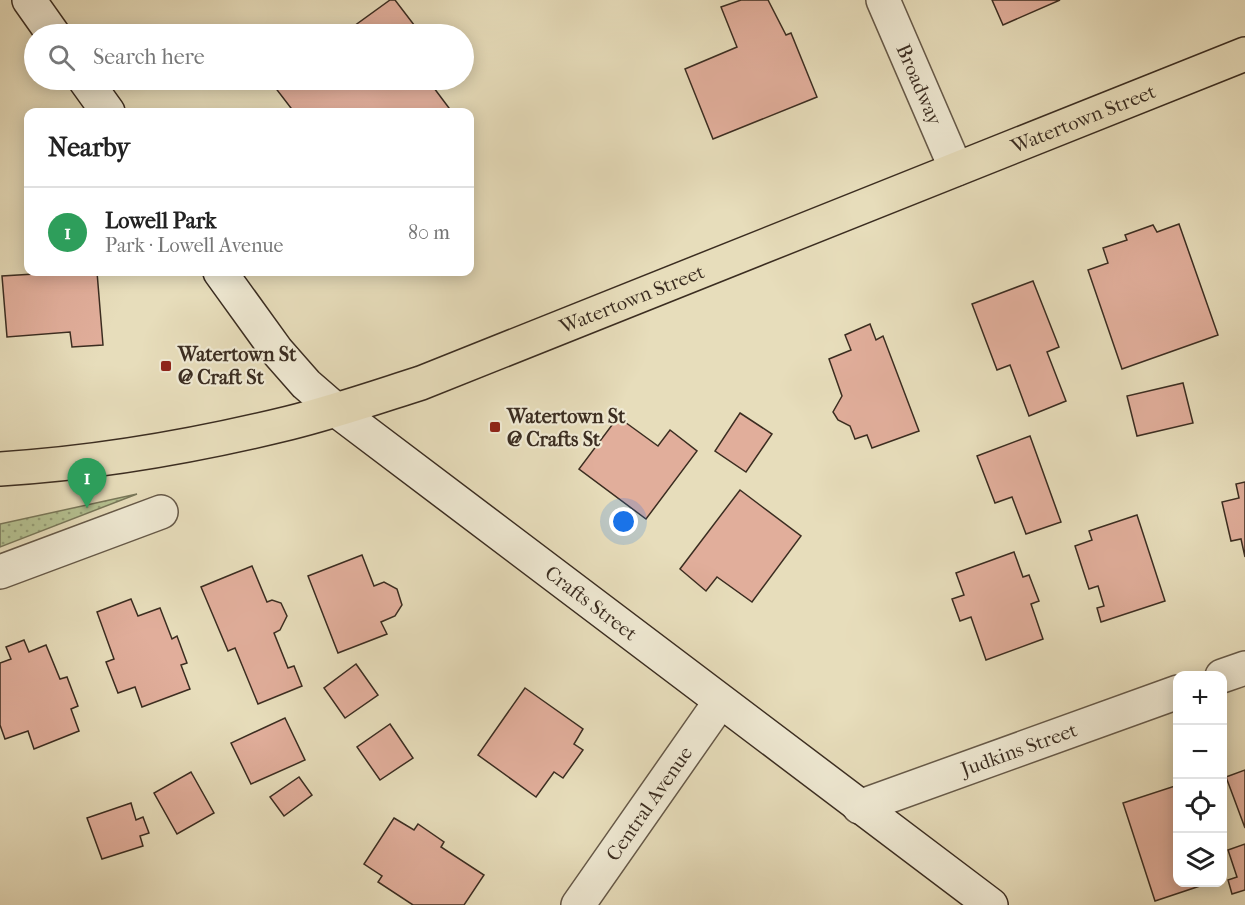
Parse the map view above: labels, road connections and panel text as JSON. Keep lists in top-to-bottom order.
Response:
{
  "streets": {
    "main road": [
      "Broadway",
      "Watertown Street",
      "Crafts Street",
      "Judkins Street",
      "Central Avenue"
    ]
  },
  "crossings": [
    ["Broadway", "Watertown Street"],
    ["Watertown Street", "Crafts Street"],
    ["Crafts Street", "Judkins Street"],
    ["Crafts Street", "Central Avenue"]
  ],
  "places": {
    "transit": ["Watertown St @ Craft St", "Watertown St @ Crafts St"]
  },
  "page": {
    "search": "Search here",
    "heading": "Nearby",
    "list": [
      {
        "mark": "1",
        "name": "Lowell Park",
        "note": "Park · Lowell Avenue",
        "value": "80 m"
      }
    ],
    "pins": "1",
    "map_buttons": ["+", "−"]
  }
}
